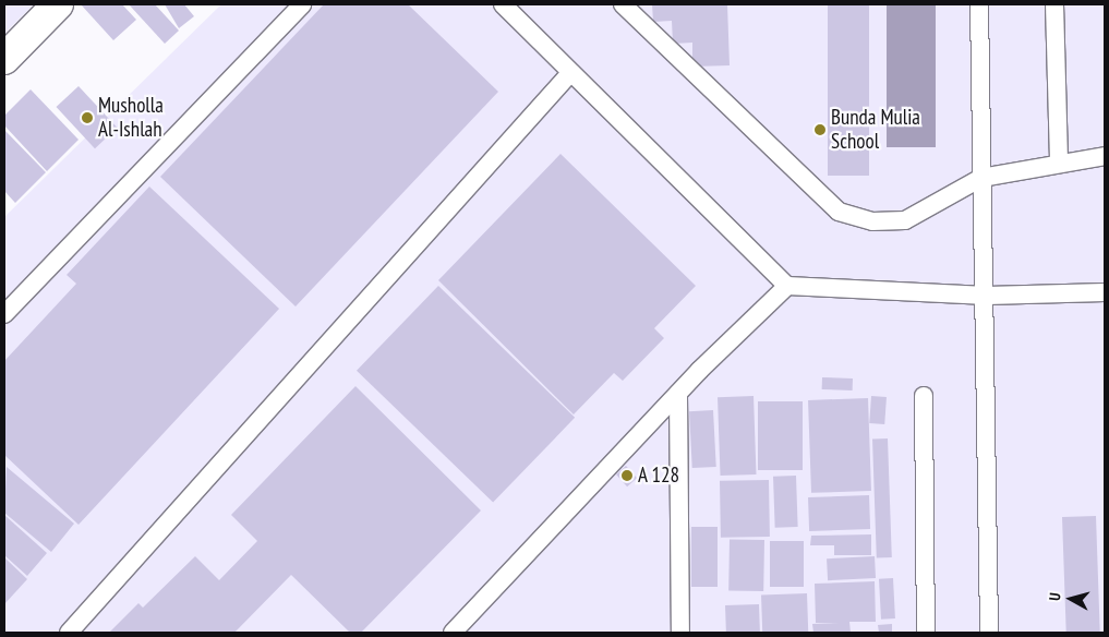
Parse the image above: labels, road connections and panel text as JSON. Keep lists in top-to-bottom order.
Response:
{
  "places": ["Musholla Al-Ishlah", "Bunda Mulia School", "A 128"],
  "north": "left"
}
